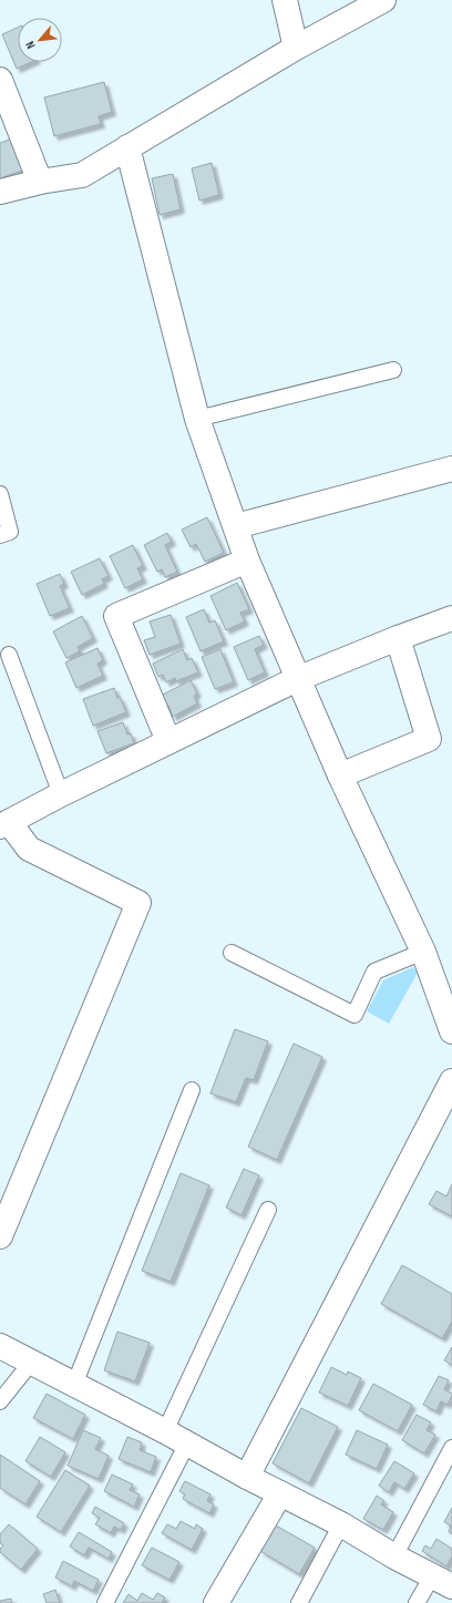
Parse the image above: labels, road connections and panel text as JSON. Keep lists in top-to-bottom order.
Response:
{
  "north": "bottom left"
}
